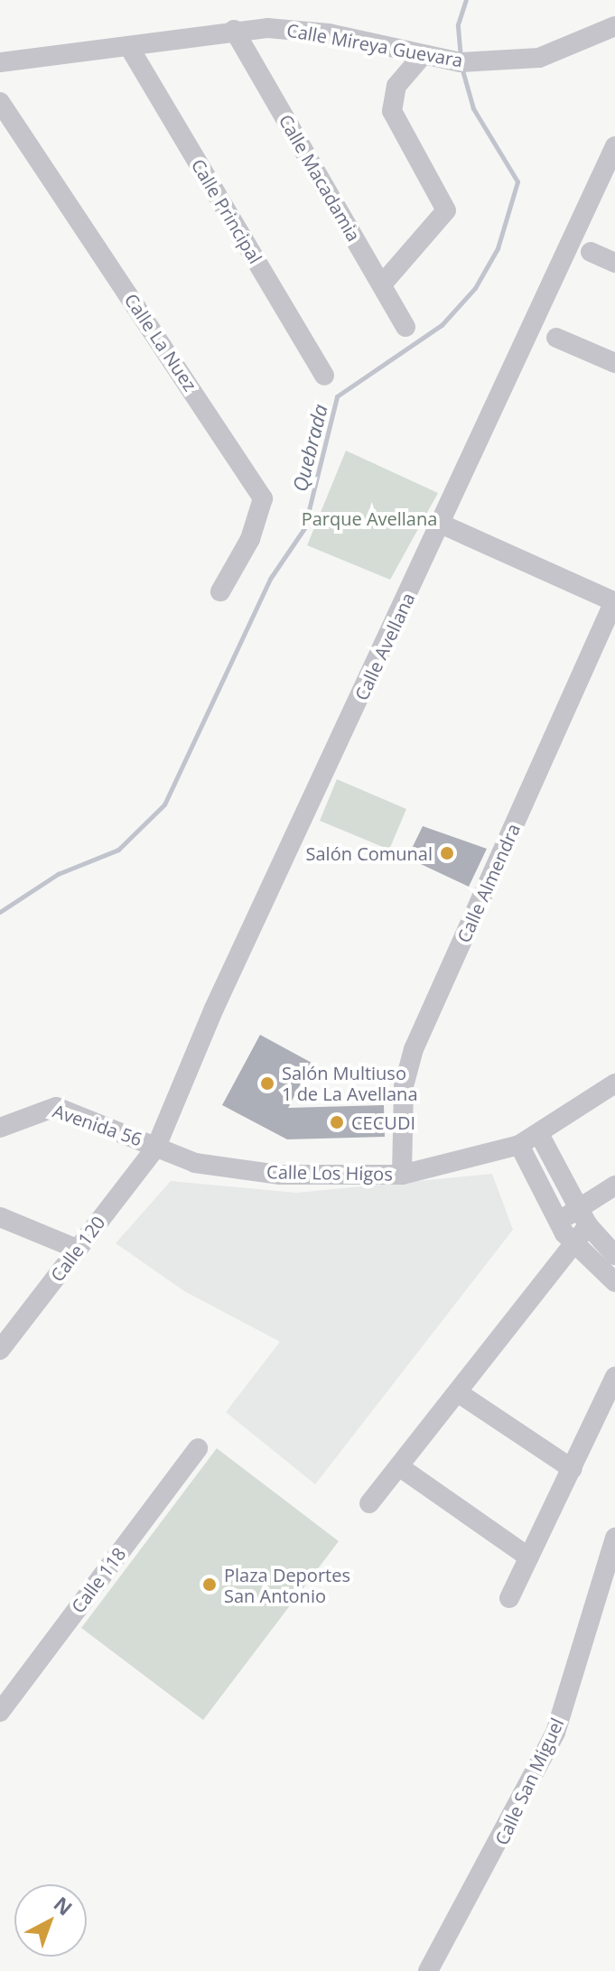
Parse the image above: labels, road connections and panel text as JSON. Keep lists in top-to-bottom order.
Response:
{
  "streets": {
    "street": [
      "Calle Mireya Guevara",
      "Calle Macadamia",
      "Calle Principal",
      "Calle La Nuez",
      "Calle Avellana",
      "Calle Almendra",
      "Avenida 56",
      "Calle Los Higos",
      "Calle 120",
      "Calle 118",
      "Calle San Miguel"
    ]
  },
  "crossings": [
    ["Calle Mireya Guevara", "Calle Macadamia"],
    ["Calle Mireya Guevara", "Calle Principal"],
    ["Calle Avellana", "Avenida 56"],
    ["Calle Avellana", "Calle Los Higos"],
    ["Calle Avellana", "Calle 120"],
    ["Calle Almendra", "Calle Los Higos"],
    ["Avenida 56", "Calle Los Higos"],
    ["Avenida 56", "Calle 120"],
    ["Calle Los Higos", "Calle 120"]
  ],
  "water": ["Quebrada"],
  "parks": ["Parque Avellana"],
  "places": [
    "Salón Comunal",
    "Salón Multiuso 1 de La Avellana",
    "CECUDI",
    "Plaza Deportes San Antonio"
  ],
  "north": "top right"
}
